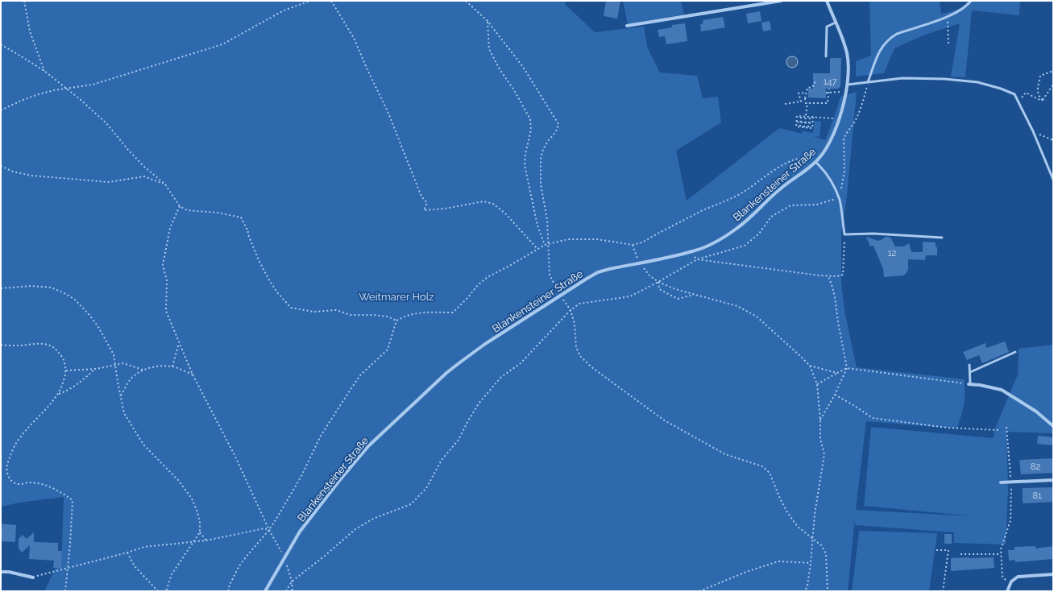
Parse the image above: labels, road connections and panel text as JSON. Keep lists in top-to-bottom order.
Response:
{
  "streets": {
    "street": ["Blankensteiner Straße"]
  },
  "parks": ["Weitmarer Holz"],
  "house_numbers": [
    "147",
    "12",
    "82",
    "81"
  ]
}
